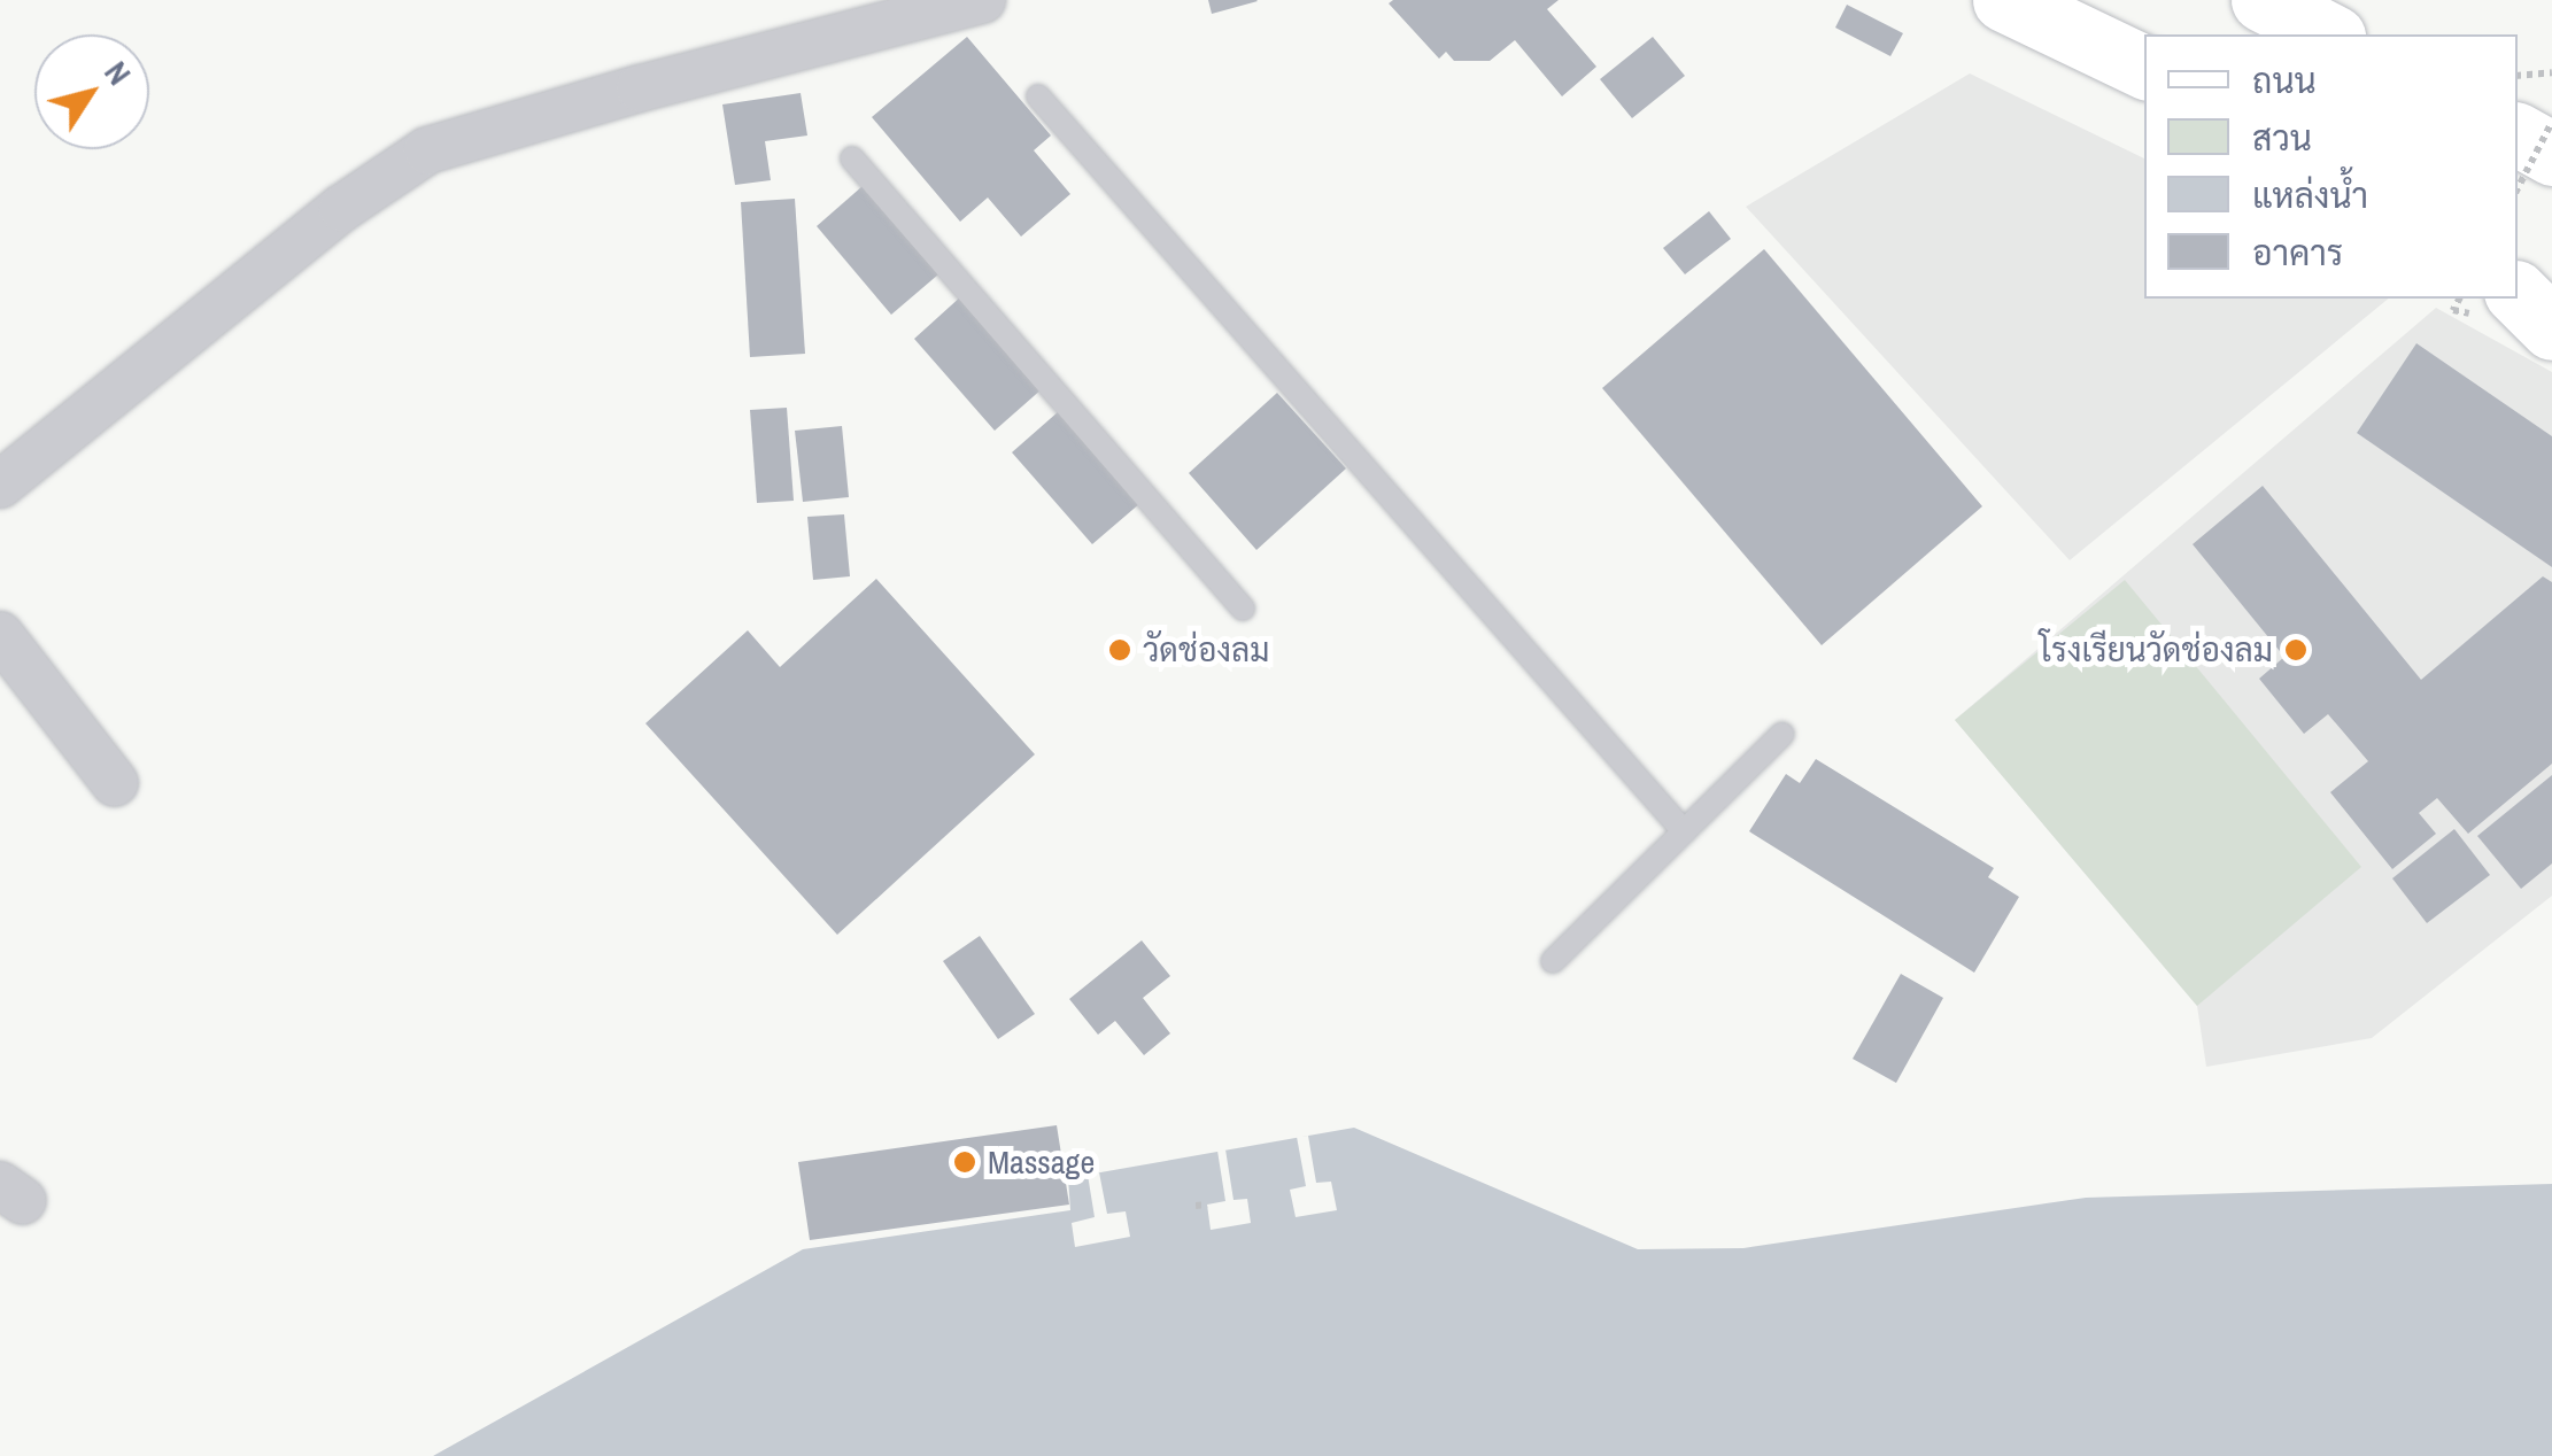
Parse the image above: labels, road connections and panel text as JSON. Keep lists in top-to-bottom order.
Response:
{
  "places": ["วัดช่องลม", "โรงเรียนวัดช่องลม", "Massage"],
  "legend": [
    "ถนน",
    "สวน",
    "แหล่งน้ำ",
    "อาคาร"
  ],
  "north": "top right"
}
